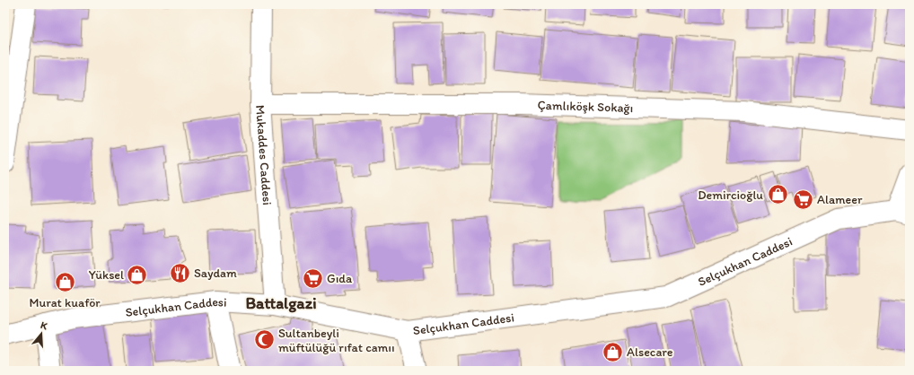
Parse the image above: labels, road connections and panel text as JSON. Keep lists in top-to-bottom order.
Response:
{
  "streets": {
    "street": ["Çamlıköşk Sokağı", "Mukaddes Caddesi", "Selçukhan Caddesi"]
  },
  "crossings": [
    ["Çamlıköşk Sokağı", "Mukaddes Caddesi"],
    ["Mukaddes Caddesi", "Selçukhan Caddesi"]
  ],
  "districts": ["Battalgazi"],
  "places": {
    "shop": [
      "Demircioğlu",
      "Yüksel",
      "Murat kuaför",
      "Alsecare"
    ],
    "supermarket": ["Alameer", "Gıda"],
    "restaurant": ["Saydam"],
    "mosque": ["Sultanbeyli müftülüğü rıfat camıı"]
  },
  "north": "top"
}
